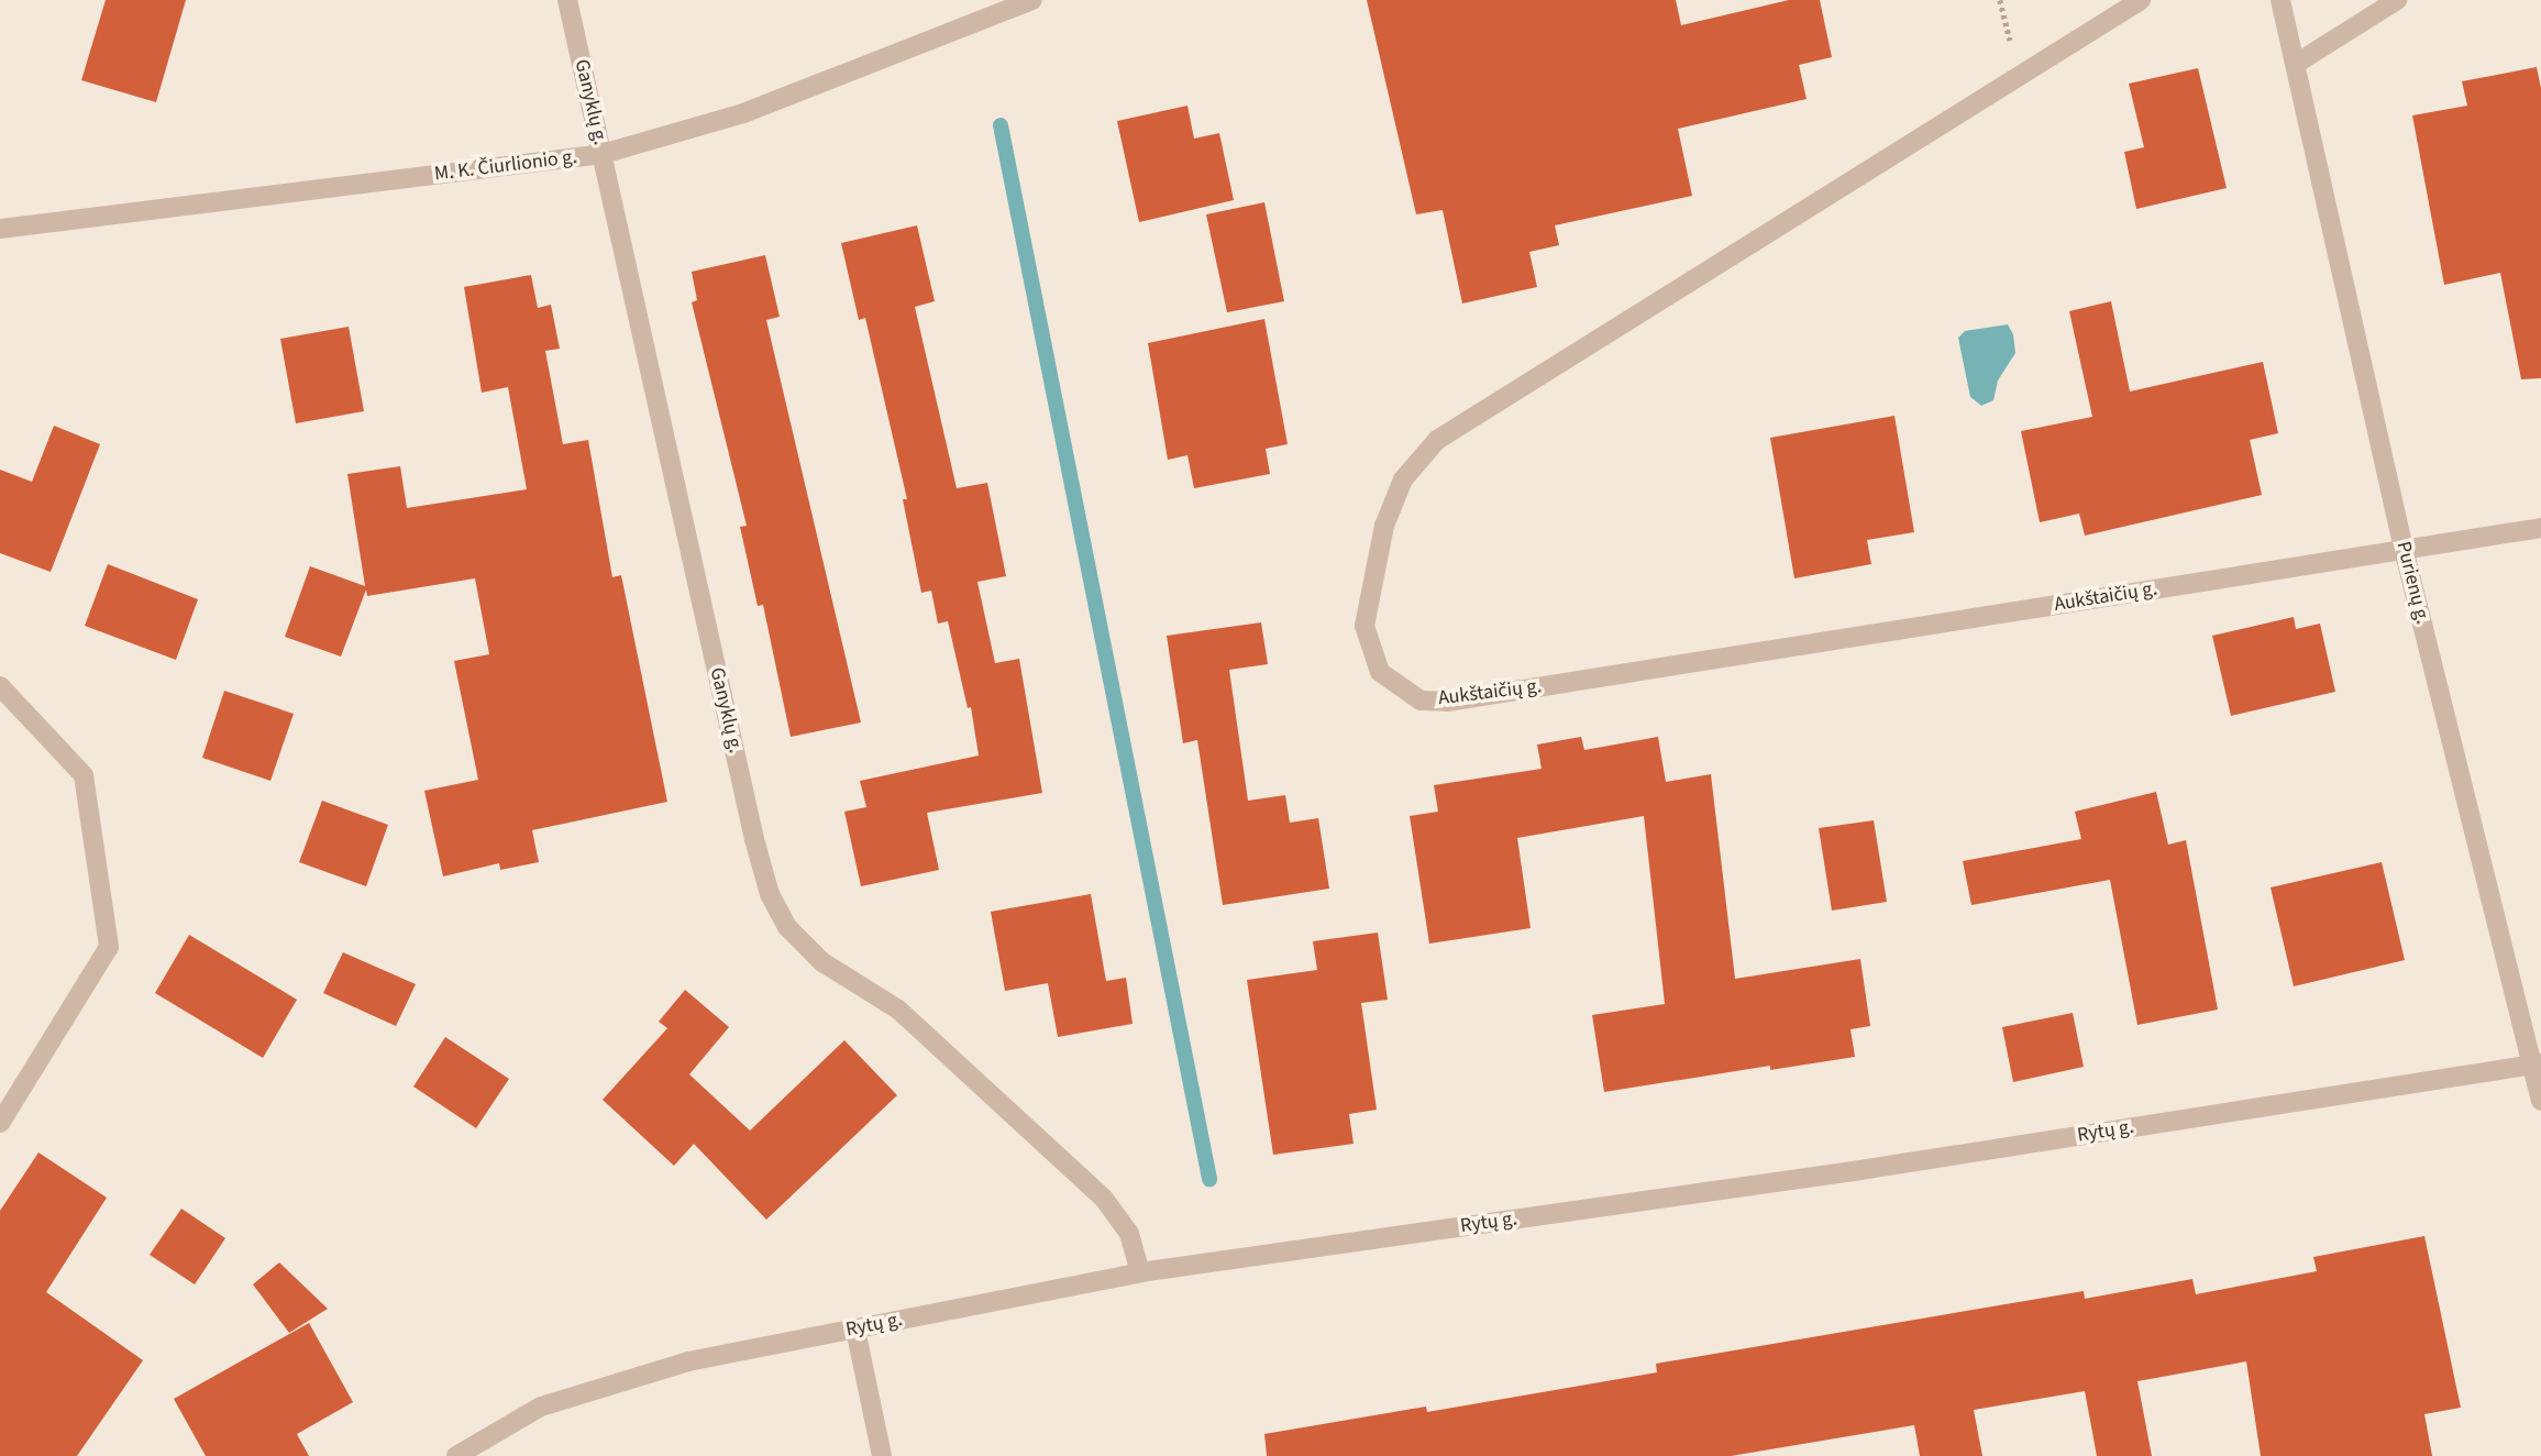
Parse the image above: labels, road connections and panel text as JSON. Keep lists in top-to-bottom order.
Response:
{
  "streets": {
    "street": [
      "Ganyklų g.",
      "M. K. Čiurlionio g.",
      "Purienų g.",
      "Aukštaičių g.",
      "Rytų g."
    ]
  },
  "crossings": [
    ["Ganyklų g.", "M. K. Čiurlionio g."],
    ["Ganyklų g.", "Rytų g."],
    ["Purienų g.", "Aukštaičių g."],
    ["Purienų g.", "Rytų g."]
  ]
}
